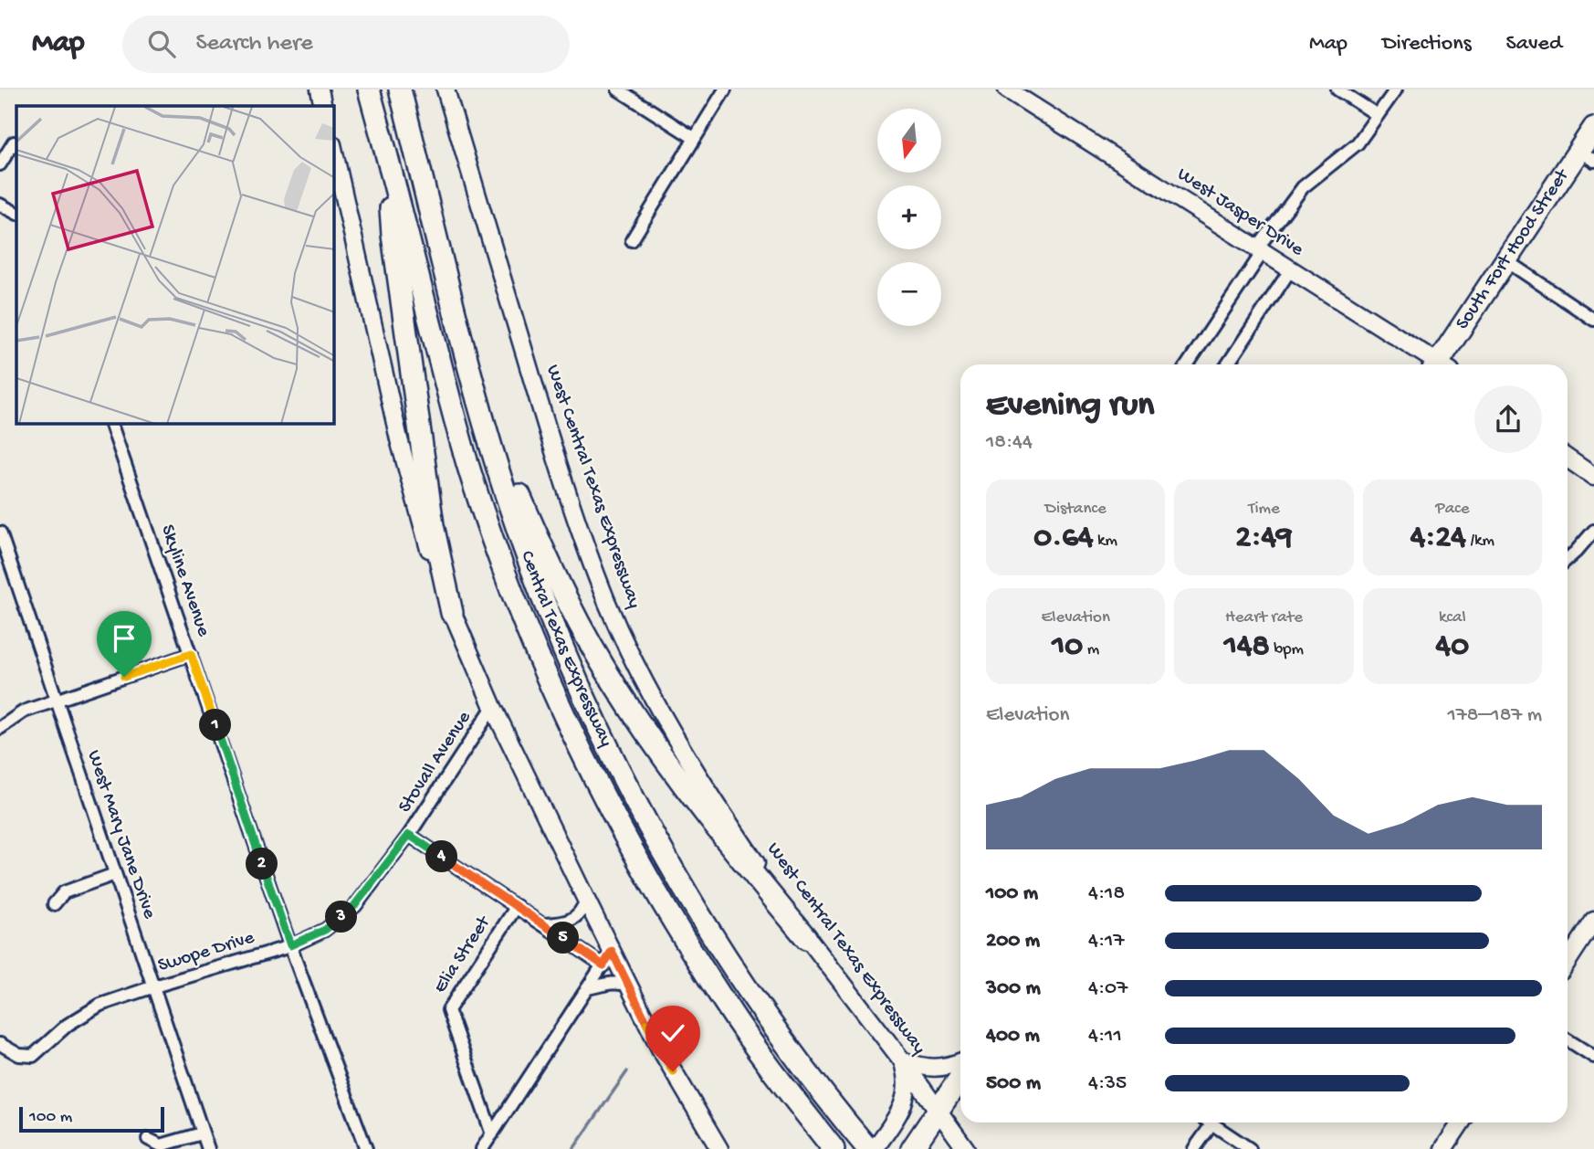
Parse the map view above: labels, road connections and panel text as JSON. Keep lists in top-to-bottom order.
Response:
{
  "streets": {
    "highway": ["South Fort Hood Street", "Central Texas Expressway"],
    "main road": ["West Jasper Drive", "West Central Texas Expressway"],
    "street": [
      "Skyline Avenue",
      "Stovall Avenue",
      "West Mary Jane Drive",
      "Swope Drive",
      "Elia Street"
    ]
  },
  "crossings": [
    ["Skyline Avenue", "Swope Drive"],
    ["Stovall Avenue", "Swope Drive"],
    ["Stovall Avenue", "Elia Street"],
    ["West Mary Jane Drive", "Swope Drive"]
  ],
  "scale_bar": "100 m",
  "north": "bottom",
  "page": {
    "header": "Map",
    "search": "Search here",
    "nav": ["Map", "Directions", "Saved"],
    "map_buttons": ["+", "−"],
    "heading": ["Evening run", "18:44"],
    "stats": [
      ["Distance", "0.64 km"],
      ["Time", "2:49"],
      ["Pace", "4:24 /km"],
      ["Elevation", "10 m"],
      ["Heart rate", "148 bpm"],
      ["kcal", "40"]
    ],
    "chart": ["Elevation", "178–187 m"],
    "pins": [
      "1",
      "4",
      "2",
      "3",
      "5"
    ],
    "list": [
      {
        "name": "100 m",
        "note": "4:18"
      },
      {
        "name": "200 m",
        "note": "4:17"
      },
      {
        "name": "300 m",
        "note": "4:07"
      },
      {
        "name": "400 m",
        "note": "4:11"
      },
      {
        "name": "500 m",
        "note": "4:35"
      }
    ],
    "scale": "100 m"
  }
}
